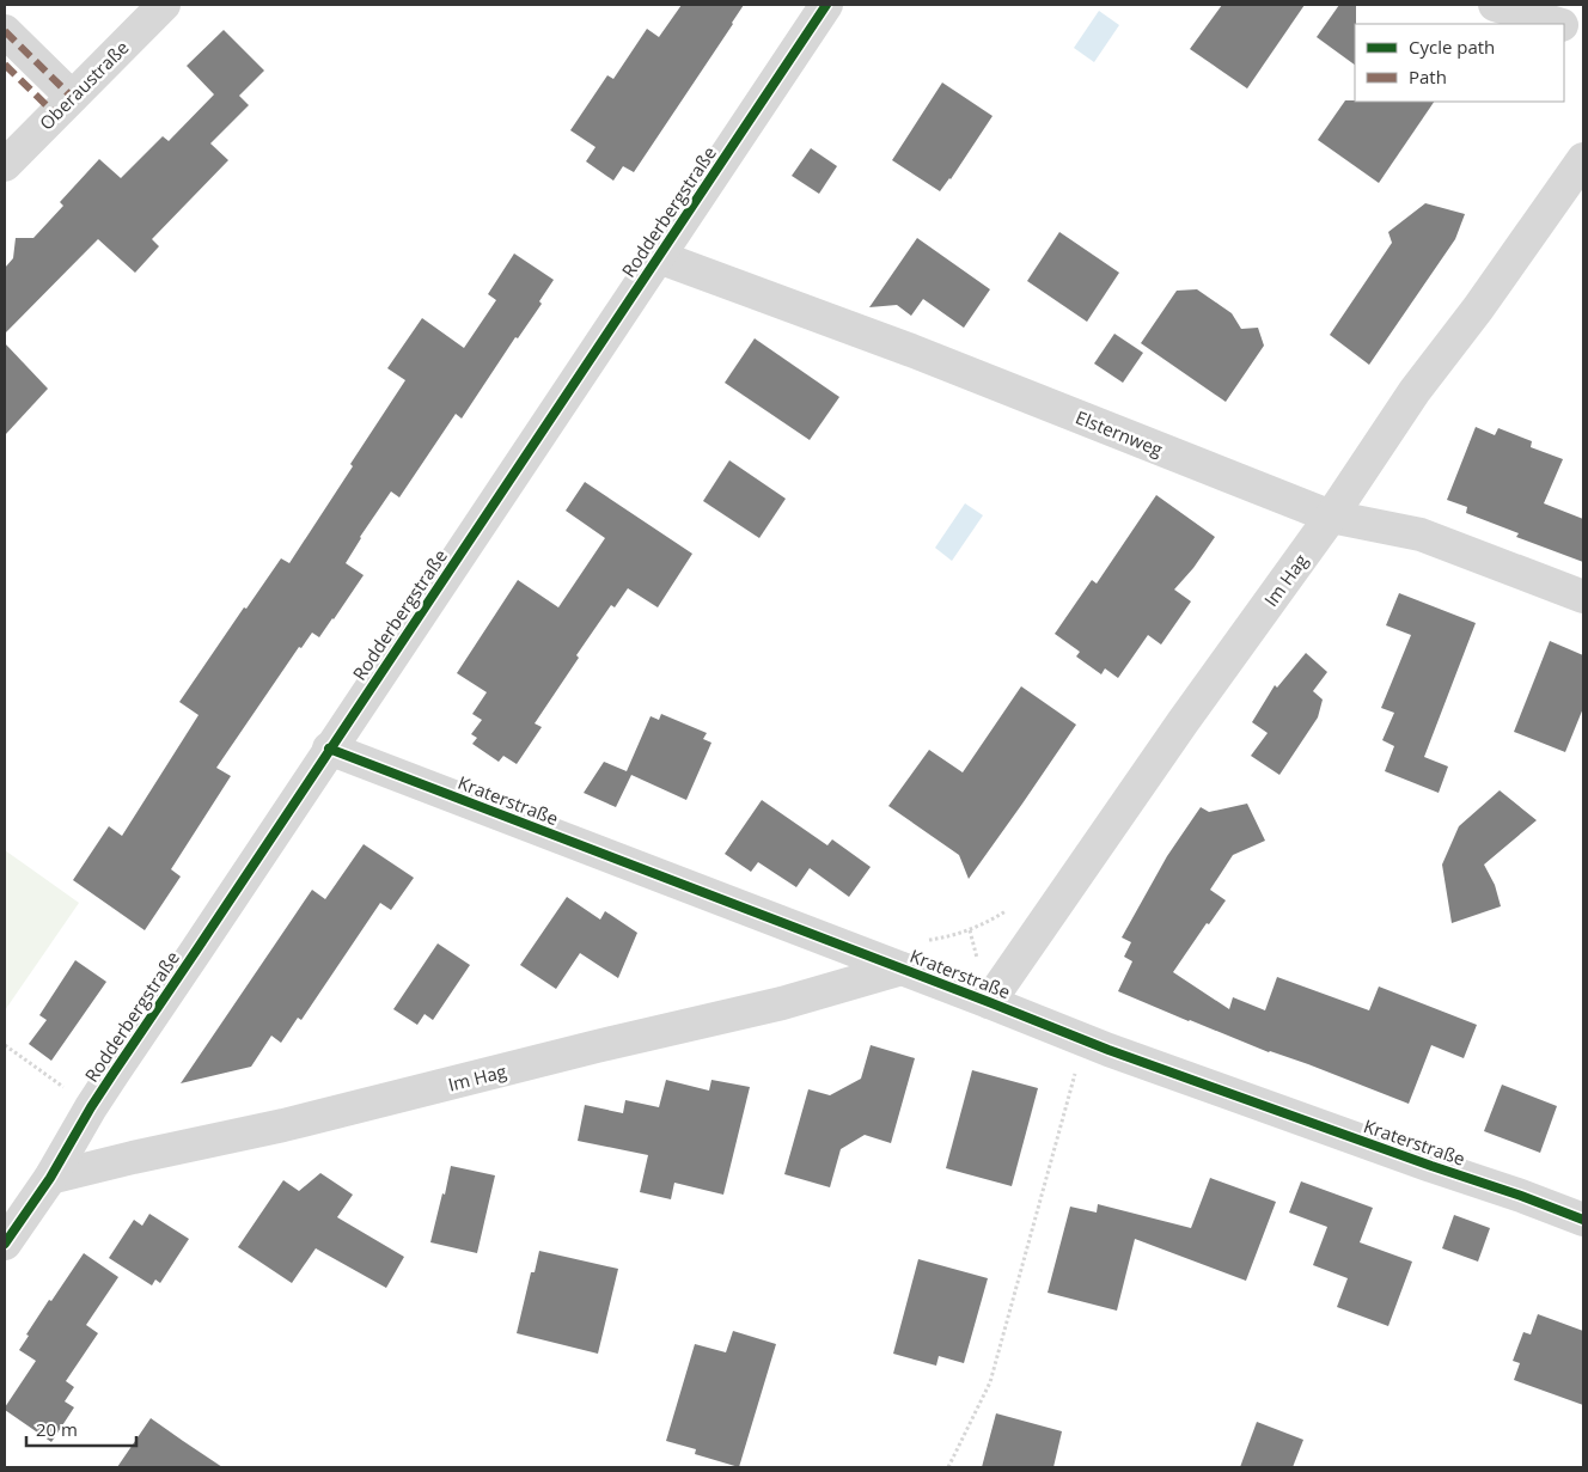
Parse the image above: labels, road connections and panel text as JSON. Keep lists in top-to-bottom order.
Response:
{
  "streets": {
    "street": [
      "Oberaustraße",
      "Rodderbergstraße",
      "Elsternweg",
      "Im Hag",
      "Kraterstraße"
    ]
  },
  "crossings": [
    ["Rodderbergstraße", "Elsternweg"],
    ["Rodderbergstraße", "Im Hag"],
    ["Rodderbergstraße", "Kraterstraße"],
    ["Elsternweg", "Im Hag"],
    ["Im Hag", "Kraterstraße"]
  ],
  "legend": ["Cycle path", "Path"],
  "scale_bar": "20 m"
}
